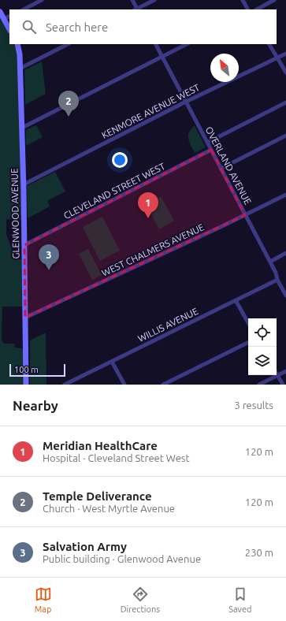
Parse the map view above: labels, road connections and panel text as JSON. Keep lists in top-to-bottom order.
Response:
{
  "streets": {
    "main road": ["GLENWOOD AVENUE"],
    "street": [
      "KENMORE AVENUE WEST",
      "OVERLAND AVENUE",
      "CLEVELAND STREET WEST",
      "WEST CHALMERS AVENUE",
      "WILLIS AVENUE"
    ]
  },
  "crossings": [
    ["KENMORE AVENUE WEST", "OVERLAND AVENUE"],
    ["KENMORE AVENUE WEST", "GLENWOOD AVENUE"],
    ["OVERLAND AVENUE", "CLEVELAND STREET WEST"],
    ["OVERLAND AVENUE", "WEST CHALMERS AVENUE"],
    ["OVERLAND AVENUE", "WILLIS AVENUE"],
    ["CLEVELAND STREET WEST", "GLENWOOD AVENUE"],
    ["GLENWOOD AVENUE", "WEST CHALMERS AVENUE"]
  ],
  "scale_bar": "100 m",
  "north": "top left",
  "page": {
    "search": "Search here",
    "pins": ["2", "1", "3"],
    "scale": "100 m",
    "heading": ["Nearby", "3 results"],
    "list": [
      {
        "mark": "1",
        "name": "Meridian HealthCare",
        "note": "Hospital · Cleveland Street West",
        "value": "120 m"
      },
      {
        "mark": "2",
        "name": "Temple Deliverance",
        "note": "Church · West Myrtle Avenue",
        "value": "120 m"
      },
      {
        "mark": "3",
        "name": "Salvation Army",
        "note": "Public building · Glenwood Avenue",
        "value": "230 m"
      }
    ],
    "nav": ["Map", "Directions", "Saved"]
  }
}
